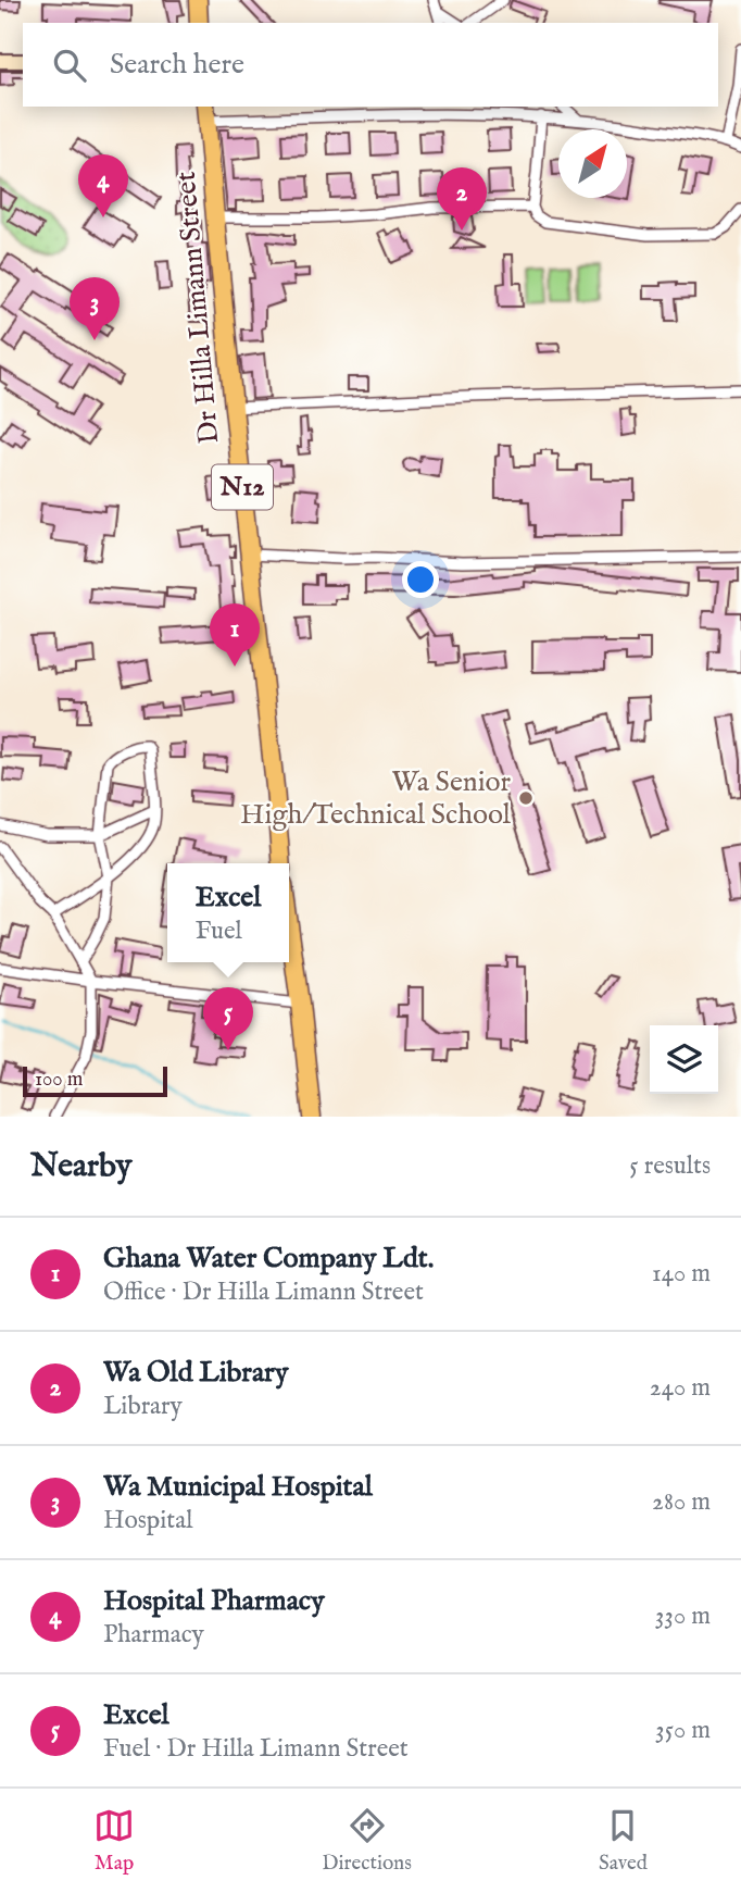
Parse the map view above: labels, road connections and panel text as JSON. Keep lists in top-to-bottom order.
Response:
{
  "streets": {
    "highway": ["Dr Hilla Limann Street", "N12"]
  },
  "places": ["Wa Senior High/Technical School"],
  "scale_bar": "100 m",
  "north": "top right",
  "page": {
    "search": "Search here",
    "pins": [
      "4",
      "2",
      "3",
      "1",
      "5"
    ],
    "popup": ["Excel", "Fuel"],
    "scale": "100 m",
    "heading": ["Nearby", "5 results"],
    "list": [
      {
        "mark": "1",
        "name": "Ghana Water Company Ldt.",
        "note": "Office · Dr Hilla Limann Street",
        "value": "140 m"
      },
      {
        "mark": "2",
        "name": "Wa Old Library",
        "note": "Library",
        "value": "240 m"
      },
      {
        "mark": "3",
        "name": "Wa Municipal Hospital",
        "note": "Hospital",
        "value": "280 m"
      },
      {
        "mark": "4",
        "name": "Hospital Pharmacy",
        "note": "Pharmacy",
        "value": "330 m"
      },
      {
        "mark": "5",
        "name": "Excel",
        "note": "Fuel · Dr Hilla Limann Street",
        "value": "350 m"
      }
    ],
    "nav": ["Map", "Directions", "Saved"]
  }
}
